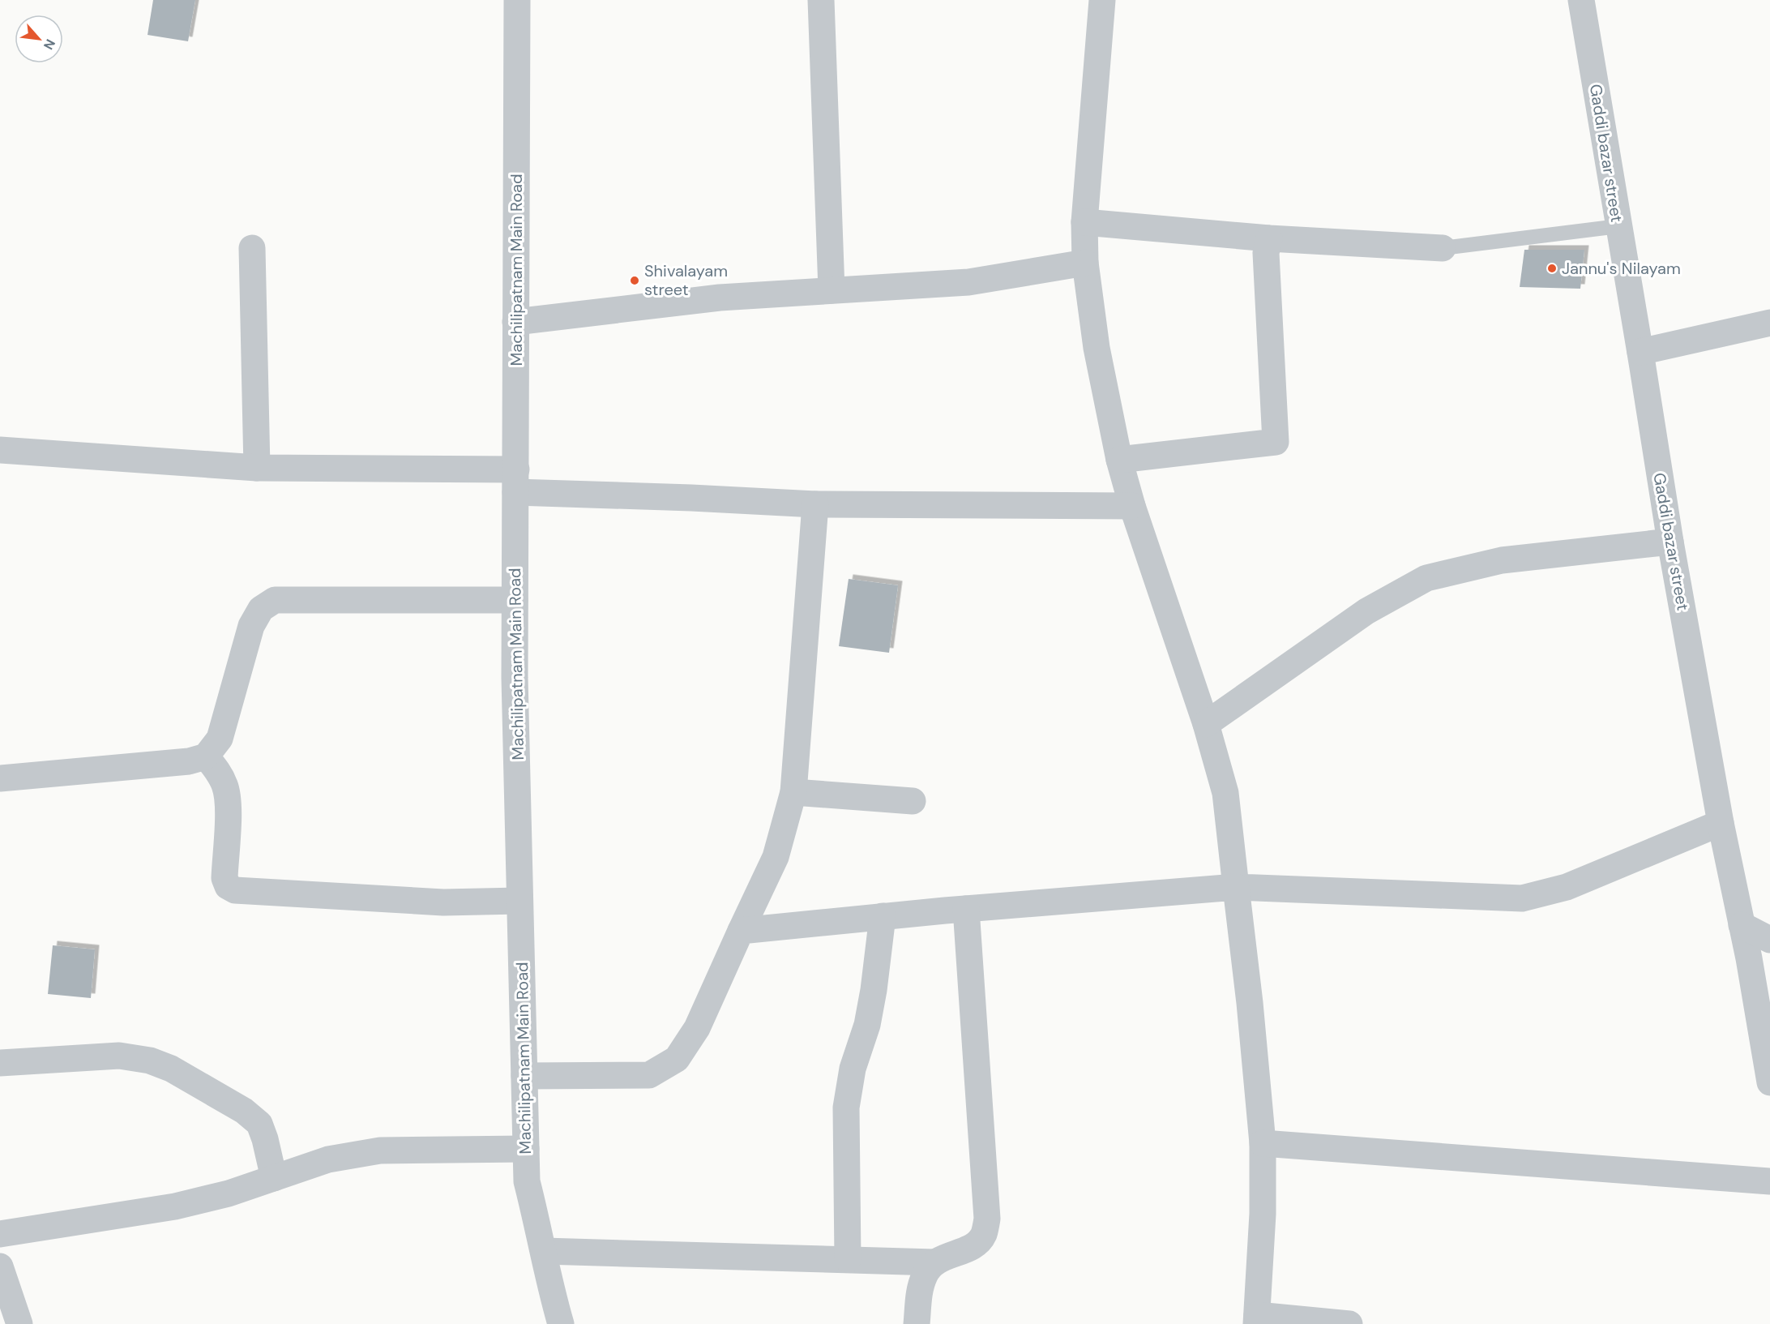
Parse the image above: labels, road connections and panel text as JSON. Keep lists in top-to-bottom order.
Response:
{
  "streets": {
    "street": ["Gaddi bazar street", "Machilipatnam Main Road"]
  },
  "places": ["Jannu's Nilayam", "Shivalayam street"],
  "north": "bottom right"
}
